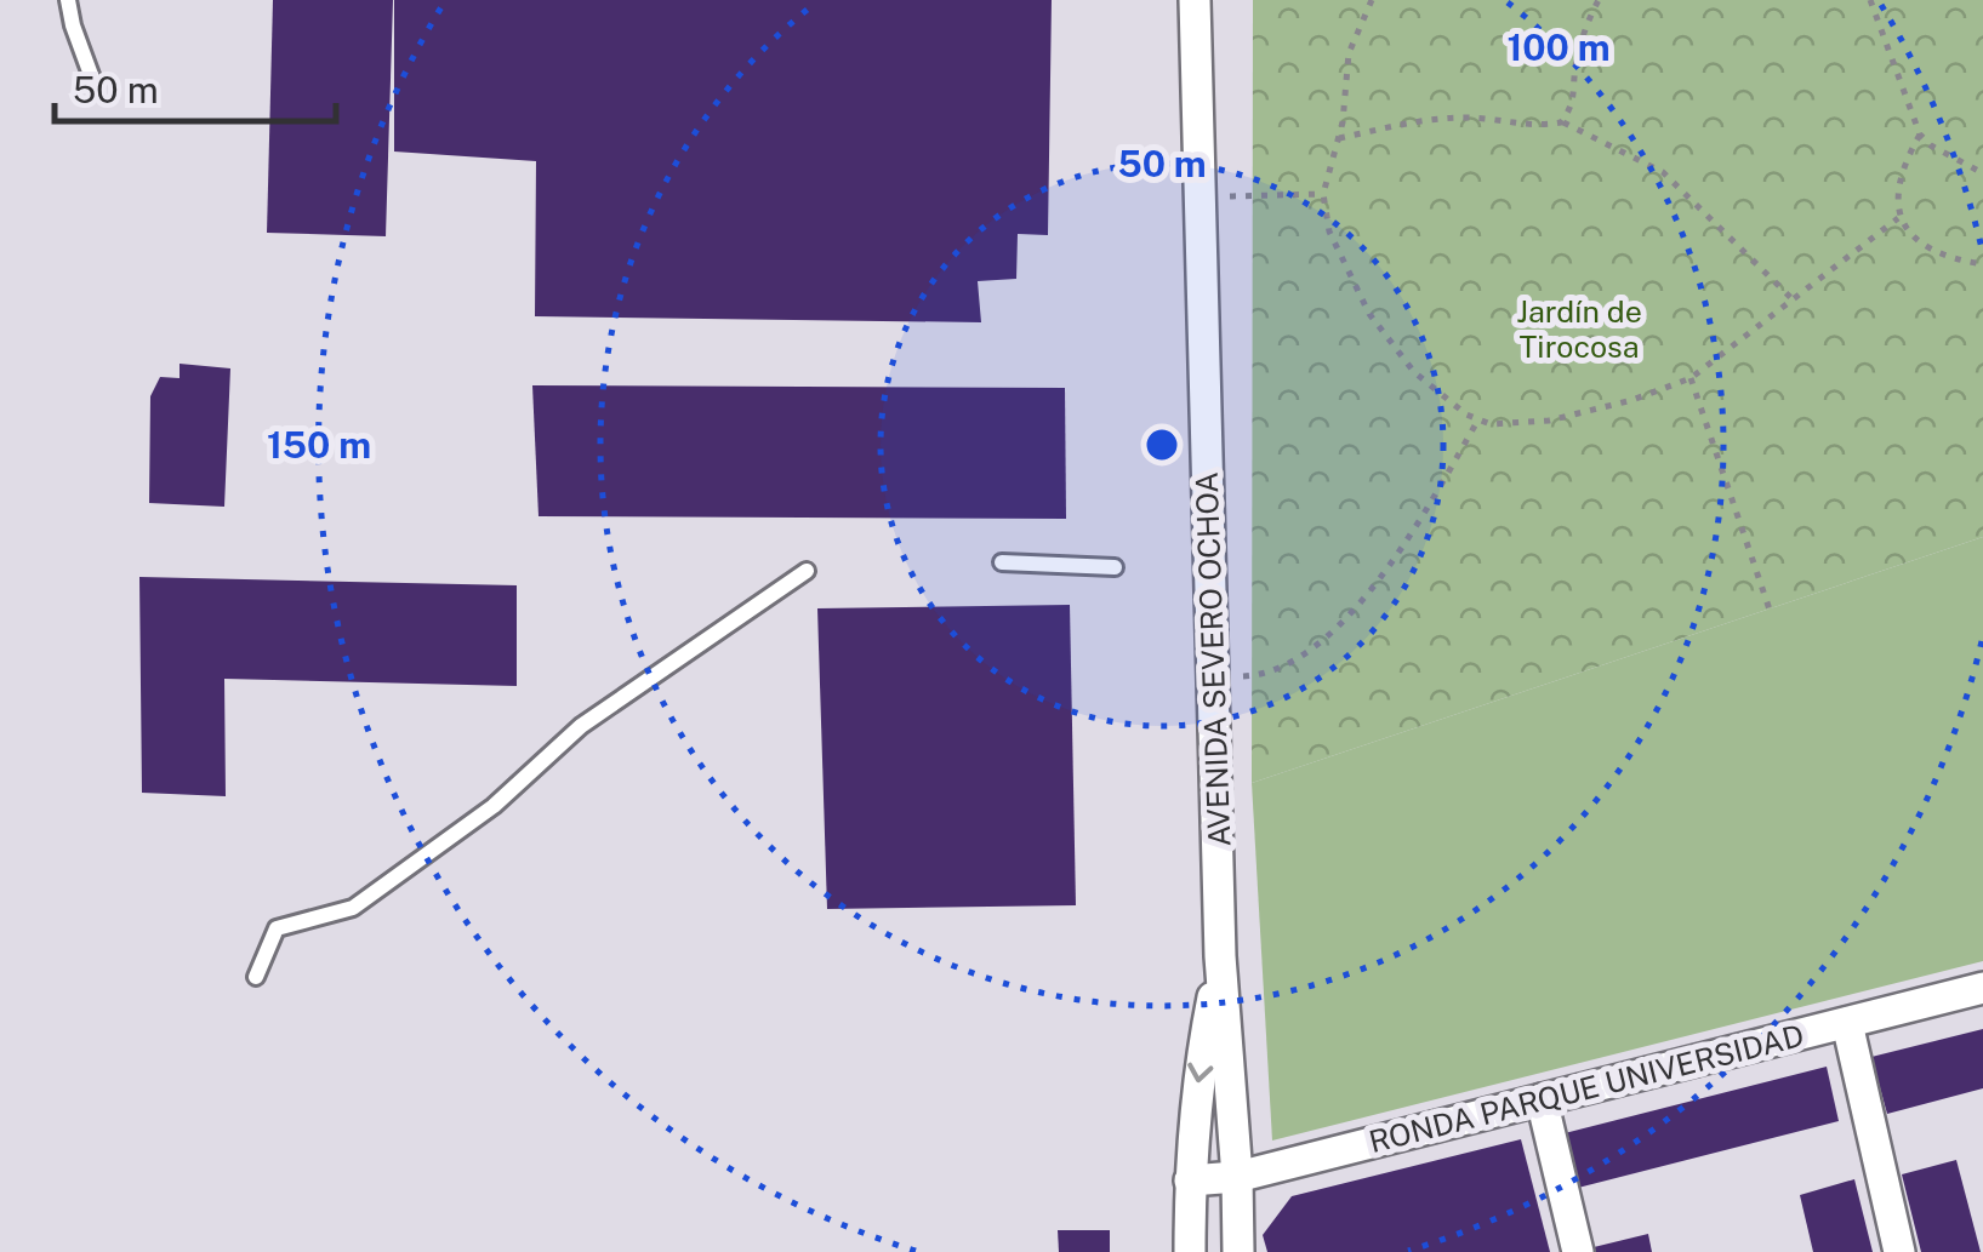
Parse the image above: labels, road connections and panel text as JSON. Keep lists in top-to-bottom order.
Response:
{
  "streets": {
    "street": ["AVENIDA SEVERO OCHOA", "RONDA PARQUE UNIVERSIDAD"]
  },
  "crossings": [
    ["AVENIDA SEVERO OCHOA", "RONDA PARQUE UNIVERSIDAD"]
  ],
  "parks": ["Jardín de Tirocosa"],
  "scale_bar": "50 m",
  "rings": ["100 m", "50 m", "150 m"]
}
